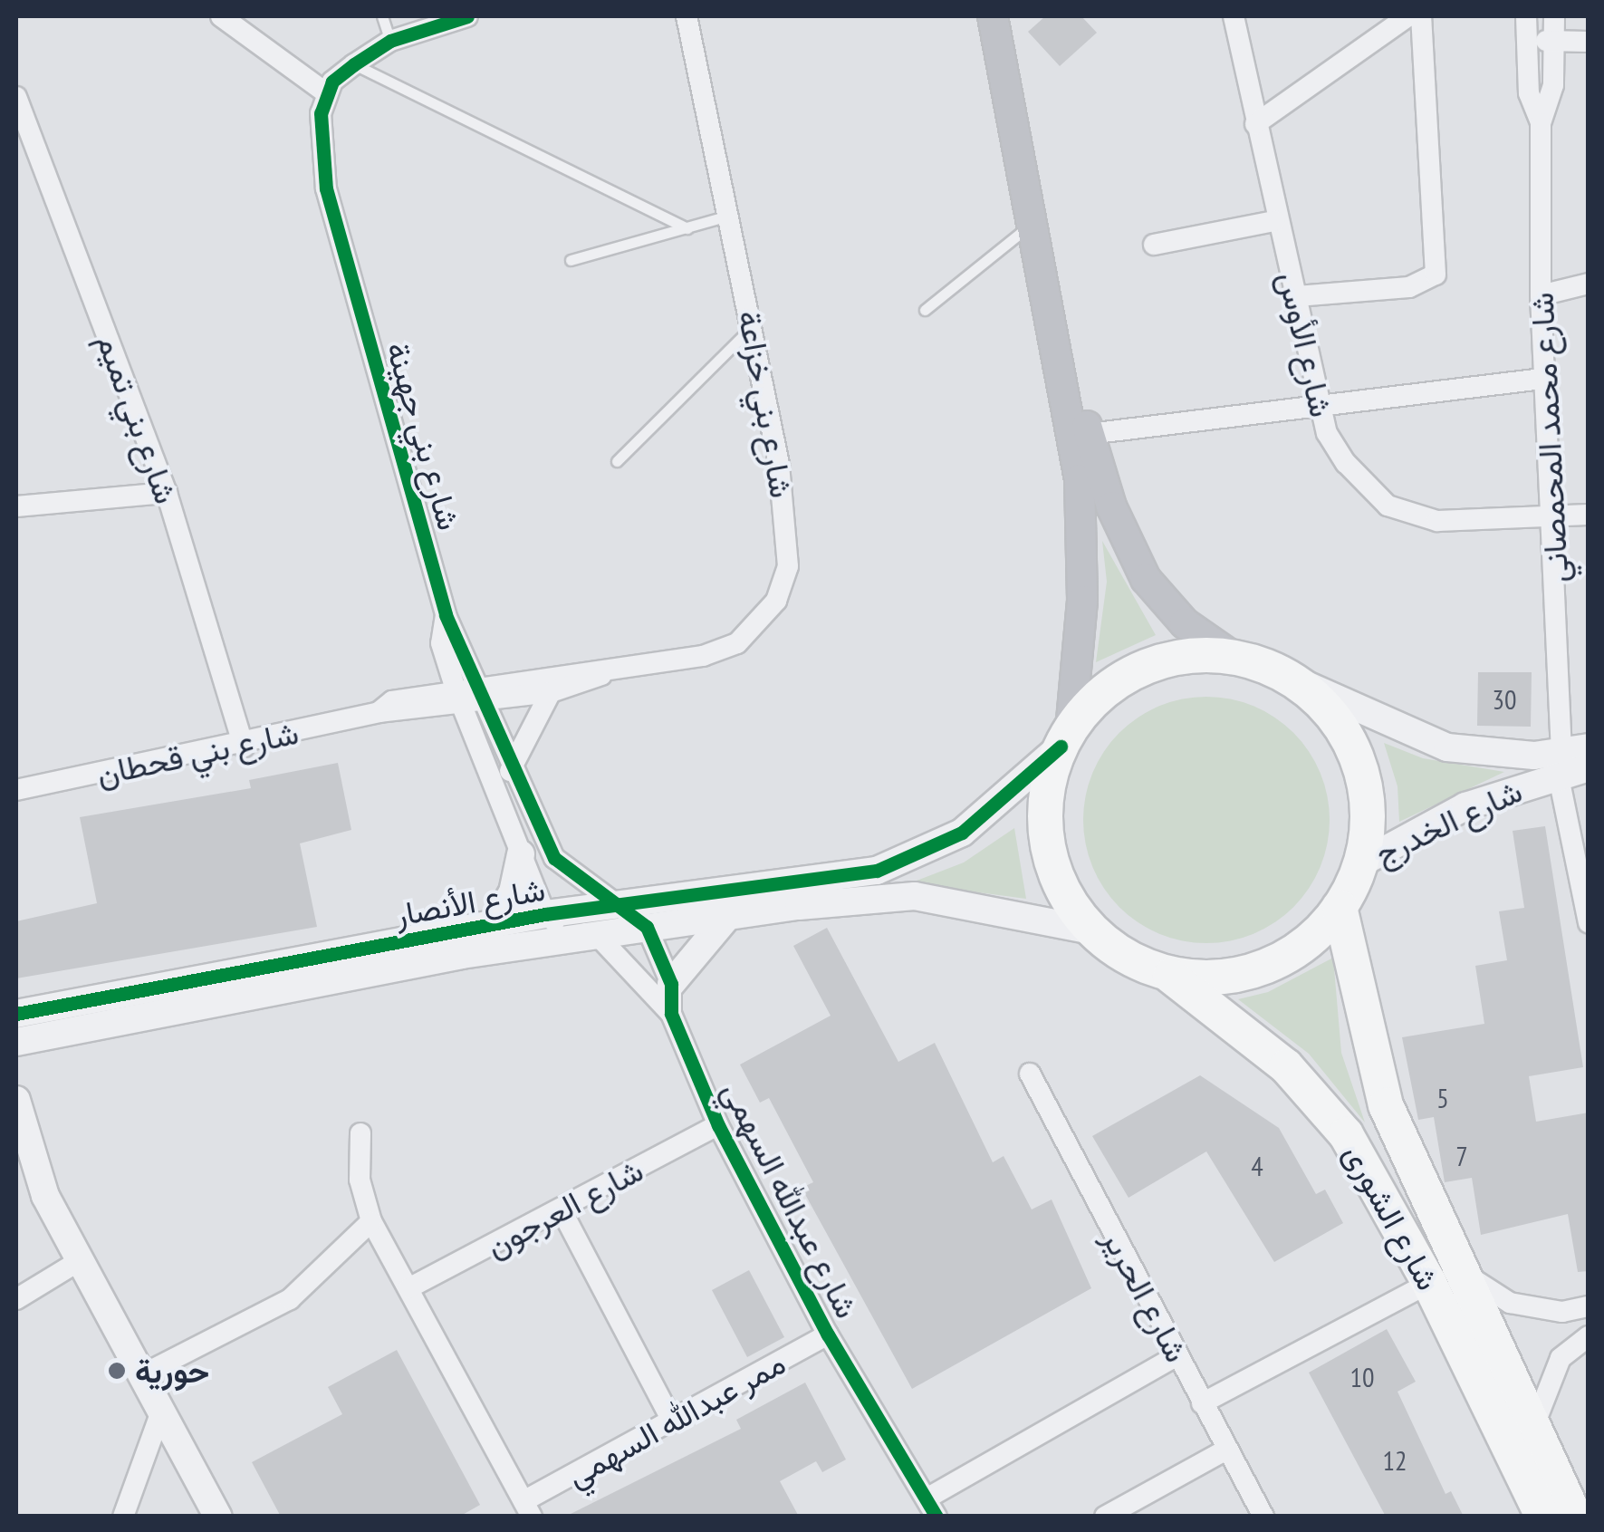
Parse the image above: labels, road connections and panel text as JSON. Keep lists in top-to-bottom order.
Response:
{
  "streets": {
    "main road": ["شارع الشورى"],
    "street": [
      "شارع الأوس",
      "شارع بني خزاعة",
      "شارع بني تميم",
      "شارع بني جهينة",
      "شارع محمد المحمصاني",
      "شارع بني قحطان",
      "شارع الخدرج",
      "شارع الأنصار",
      "شارع عبدالله السهمي",
      "شارع العرجون",
      "شارع الحرير",
      "ممر عبدالله السهمي"
    ]
  },
  "crossings": [
    ["شارع الأوس", "شارع محمد المحمصاني"],
    ["شارع بني خزاعة", "شارع بني جهينة"],
    ["شارع بني خزاعة", "شارع بني قحطان"],
    ["شارع بني تميم", "شارع بني قحطان"],
    ["شارع بني جهينة", "شارع بني قحطان"],
    ["شارع بني جهينة", "شارع الأنصار"],
    ["شارع بني جهينة", "شارع عبدالله السهمي"],
    ["شارع محمد المحمصاني", "شارع الخدرج"],
    ["شارع الخدرج", "شارع الأنصار"],
    ["شارع الخدرج", "شارع الشورى"],
    ["شارع الأنصار", "شارع عبدالله السهمي"],
    ["شارع الأنصار", "شارع الشورى"],
    ["شارع عبدالله السهمي", "شارع العرجون"],
    ["شارع عبدالله السهمي", "ممر عبدالله السهمي"]
  ],
  "places": ["حورية"],
  "house_numbers": [
    "30",
    "5",
    "7",
    "4",
    "10",
    "12"
  ]
}
